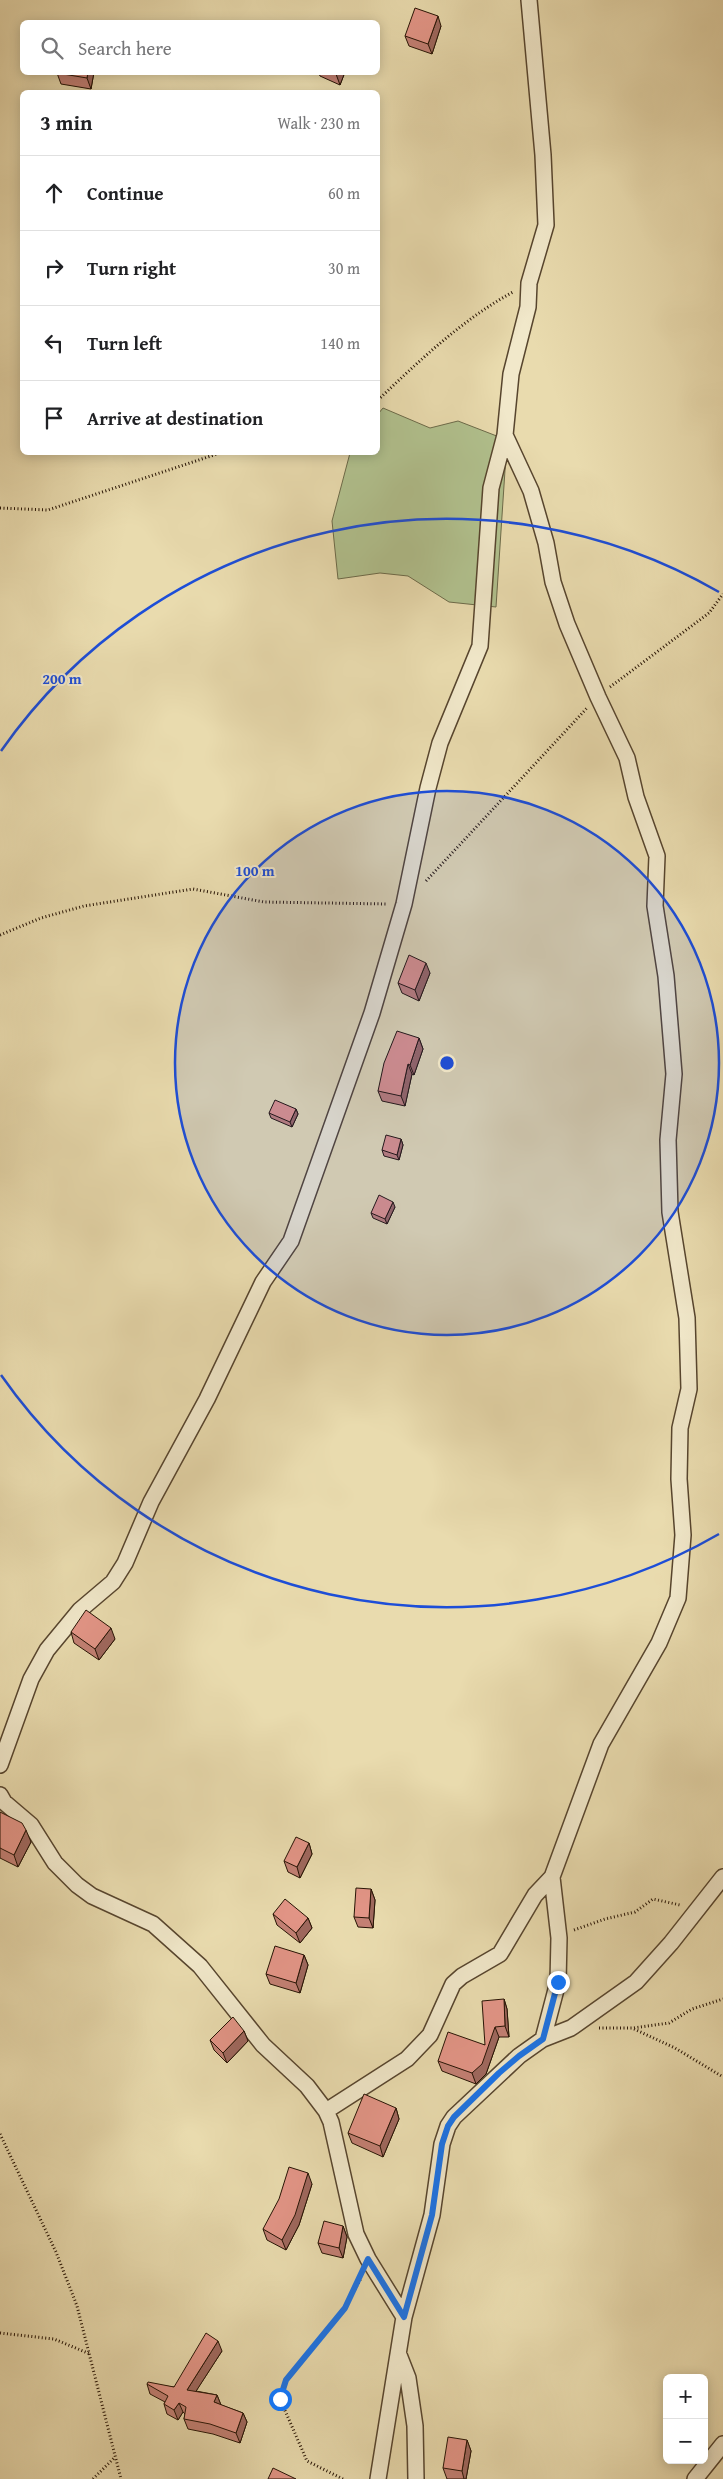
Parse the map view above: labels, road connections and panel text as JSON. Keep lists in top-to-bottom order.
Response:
{
  "page": {
    "search": "Search here",
    "heading": ["3 min", "Walk · 230 m"],
    "list": [
      ["Continue", "60 m"],
      ["Turn right", "30 m"],
      ["Turn left", "140 m"],
      "Arrive at destination"
    ],
    "map_buttons": ["+", "−"]
  },
  "rings": ["200 m", "100 m"]
}
